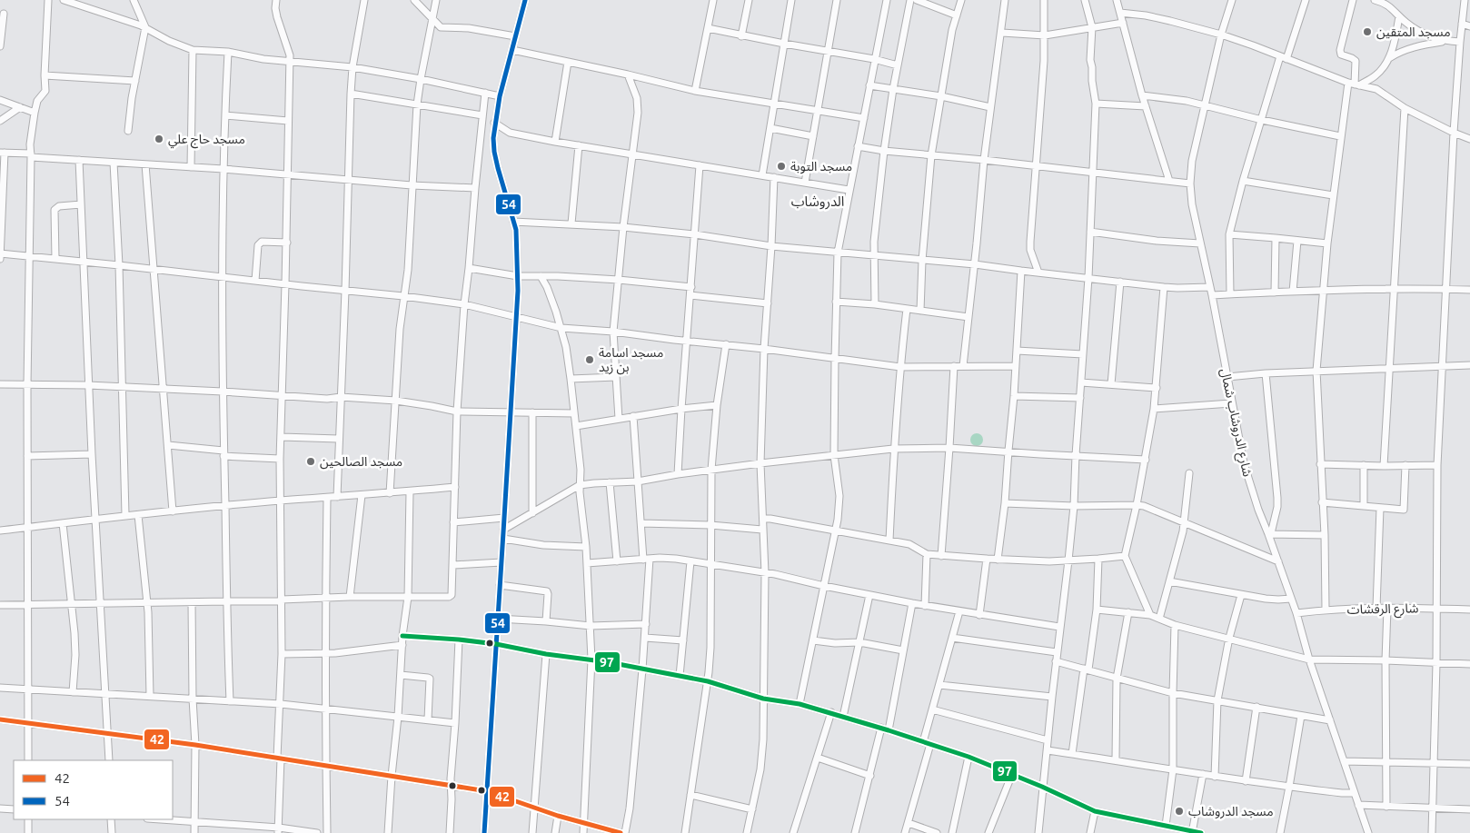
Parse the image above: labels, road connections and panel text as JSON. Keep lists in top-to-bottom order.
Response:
{
  "streets": {
    "street": ["شارع الدروشاب شمال", "شارع الرقشات"]
  },
  "crossings": [
    ["شارع الدروشاب شمال", "شارع الرقشات"]
  ],
  "districts": ["الدروشاب"],
  "places": [
    "مسجد المتقين",
    "مسجد حاج علي",
    "مسجد التوبة",
    "مسجد اسامة بن زيد",
    "مسجد الصالحين",
    "مسجد الدروشاب"
  ],
  "lines": ["transit line 54", "transit line 97", "transit line 42"],
  "legend": ["42", "54"]
}
